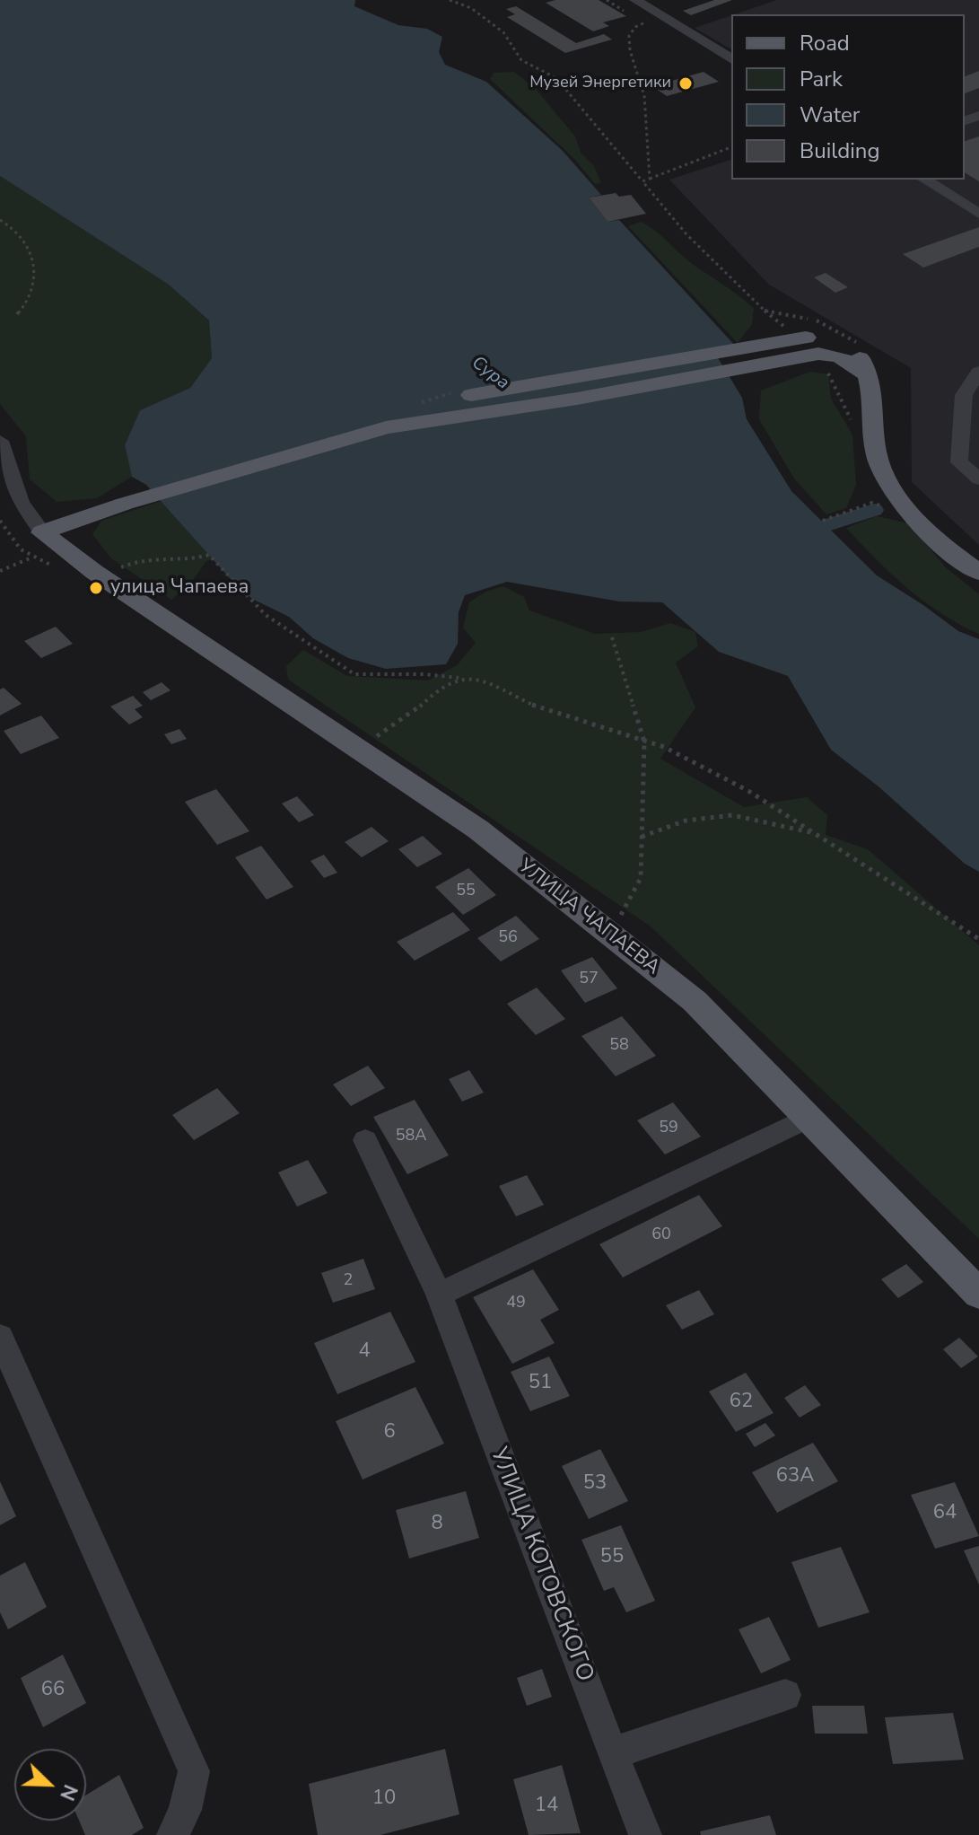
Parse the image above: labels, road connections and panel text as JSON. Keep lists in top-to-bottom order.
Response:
{
  "streets": {
    "main road": ["УЛИЦА ЧАПАЕВА"],
    "street": ["УЛИЦА КОТОВСКОГО"]
  },
  "water": ["Сура"],
  "places": ["Музей Энергетики", "улица Чапаева"],
  "house_numbers": [
    "55",
    "56",
    "57",
    "58",
    "59",
    "58А",
    "60",
    "2",
    "49",
    "4",
    "51",
    "62",
    "6",
    "63А",
    "53",
    "64",
    "8",
    "55",
    "66",
    "10",
    "14"
  ],
  "legend": [
    "Road",
    "Park",
    "Water",
    "Building"
  ],
  "north": "bottom right"
}
